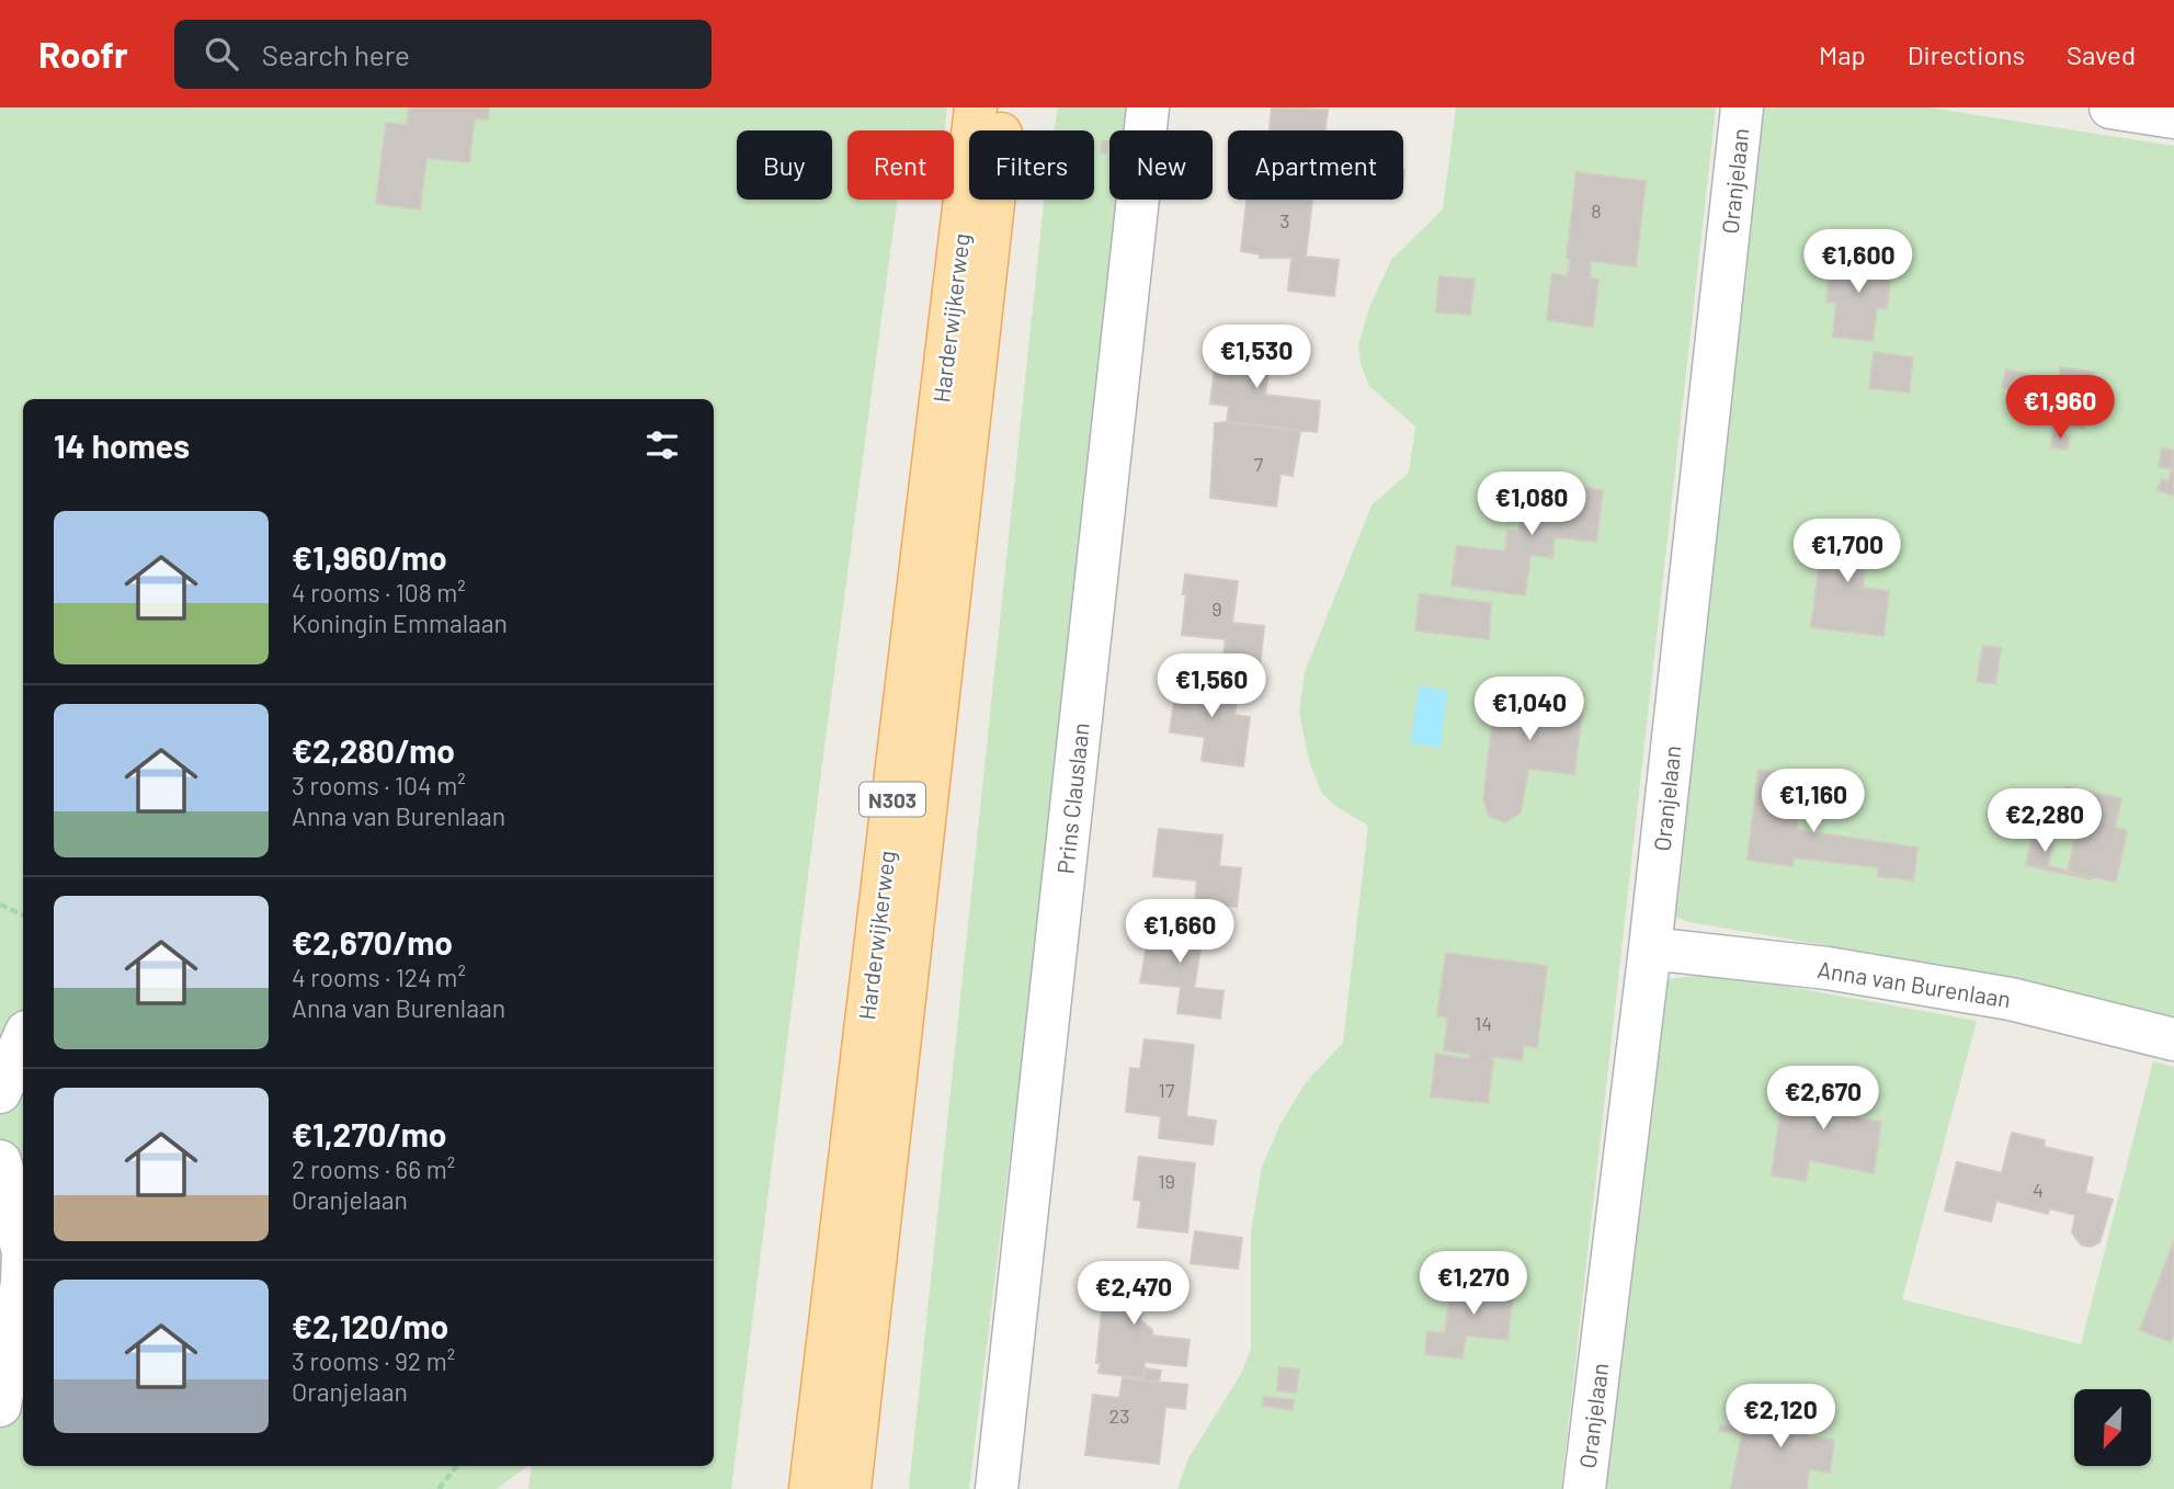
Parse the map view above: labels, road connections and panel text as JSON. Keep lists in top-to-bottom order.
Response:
{
  "streets": {
    "main road": ["Harderwijkerweg", "N303"],
    "street": ["Oranjelaan", "Prins Clauslaan", "Anna van Burenlaan"]
  },
  "crossings": [
    ["Oranjelaan", "Anna van Burenlaan"]
  ],
  "house_numbers": [
    "8",
    "3",
    "7",
    "9",
    "14",
    "17",
    "19",
    "4",
    "23"
  ],
  "north": "bottom left",
  "page": {
    "header": "Roofr",
    "search": "Search here",
    "nav": ["Map", "Directions", "Saved"],
    "chip": [
      "Buy",
      "Rent",
      "Filters",
      "New",
      "Apartment"
    ],
    "price": [
      "€1,600",
      "€1,530",
      "€1,960",
      "€1,080",
      "€1,700",
      "€1,560",
      "€1,040",
      "€1,160",
      "€2,280",
      "€1,660",
      "€2,670",
      "€1,270",
      "€2,470",
      "€2,120"
    ],
    "heading": "14 homes",
    "list": [
      {
        "name": "€1,960/mo",
        "note": "4 rooms · 108 m² · Koningin Emmalaan"
      },
      {
        "name": "€2,280/mo",
        "note": "3 rooms · 104 m² · Anna van Burenlaan"
      },
      {
        "name": "€2,670/mo",
        "note": "4 rooms · 124 m² · Anna van Burenlaan"
      },
      {
        "name": "€1,270/mo",
        "note": "2 rooms · 66 m² · Oranjelaan"
      },
      {
        "name": "€2,120/mo",
        "note": "3 rooms · 92 m² · Oranjelaan"
      }
    ]
  }
}
